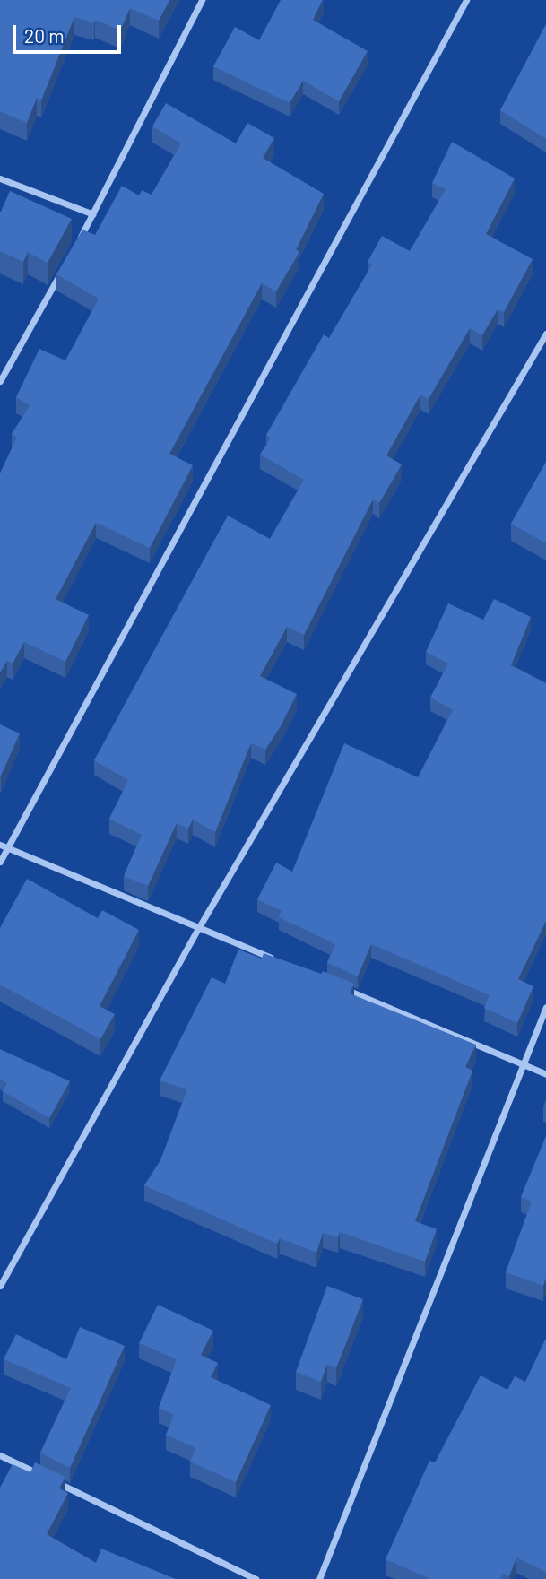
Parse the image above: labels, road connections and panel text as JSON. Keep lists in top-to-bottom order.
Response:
{
  "scale_bar": "20 m"
}
